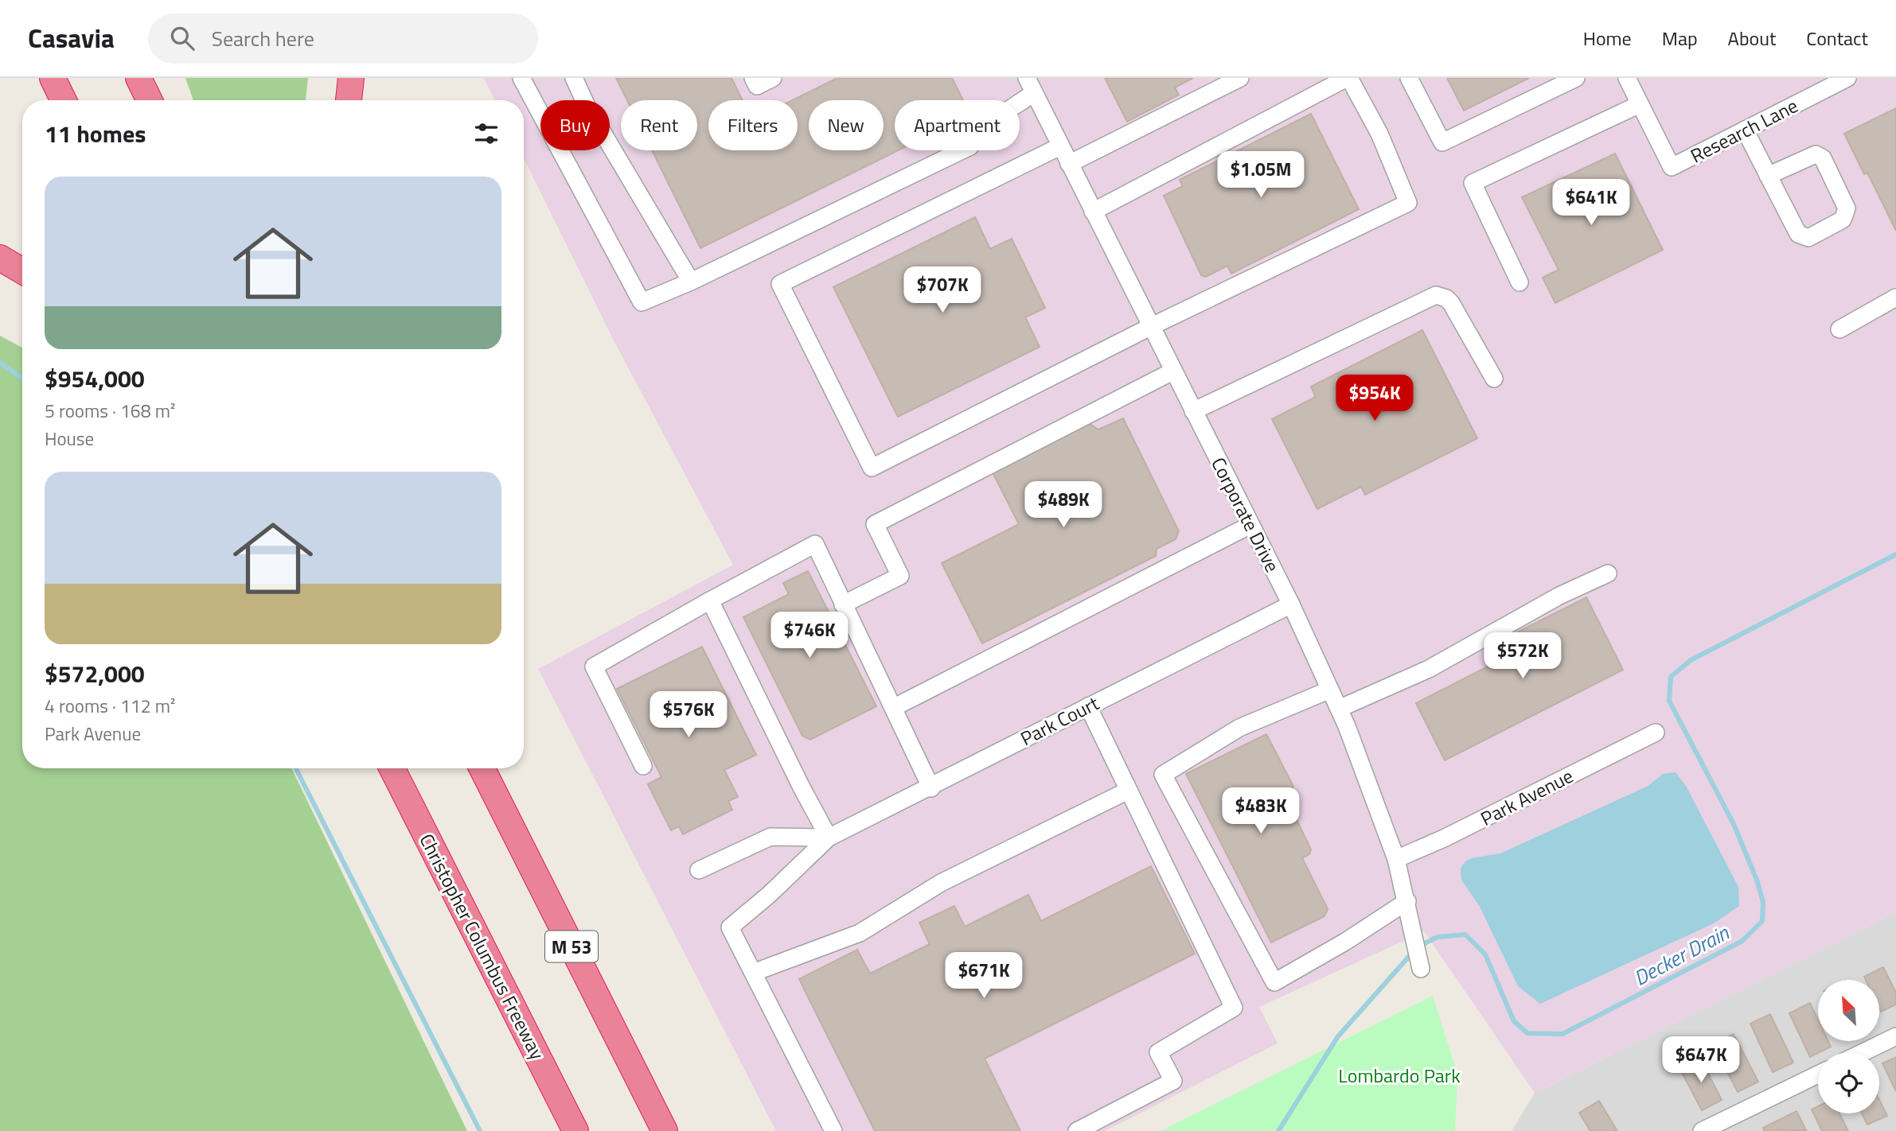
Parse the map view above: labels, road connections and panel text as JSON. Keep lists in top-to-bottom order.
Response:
{
  "streets": {
    "highway": ["Christopher Columbus Freeway", "M 53"],
    "street": [
      "Research Lane",
      "Corporate Drive",
      "Park Court",
      "Park Avenue"
    ]
  },
  "crossings": [
    ["Corporate Drive", "Park Court"],
    ["Corporate Drive", "Park Avenue"]
  ],
  "water": ["Decker Drain"],
  "parks": ["Lombardo Park"],
  "north": "top left",
  "page": {
    "header": "Casavia",
    "search": "Search here",
    "nav": [
      "Home",
      "Map",
      "About",
      "Contact"
    ],
    "chip": [
      "Buy",
      "Rent",
      "Filters",
      "New",
      "Apartment"
    ],
    "heading": "11 homes",
    "price": [
      "$1.05M",
      "$641K",
      "$707K",
      "$954K",
      "$489K",
      "$746K",
      "$572K",
      "$576K",
      "$483K",
      "$671K",
      "$647K"
    ],
    "list": [
      {
        "name": "$954,000",
        "note": "5 rooms · 168 m² · House"
      },
      {
        "name": "$572,000",
        "note": "4 rooms · 112 m² · Park Avenue"
      }
    ]
  }
}
